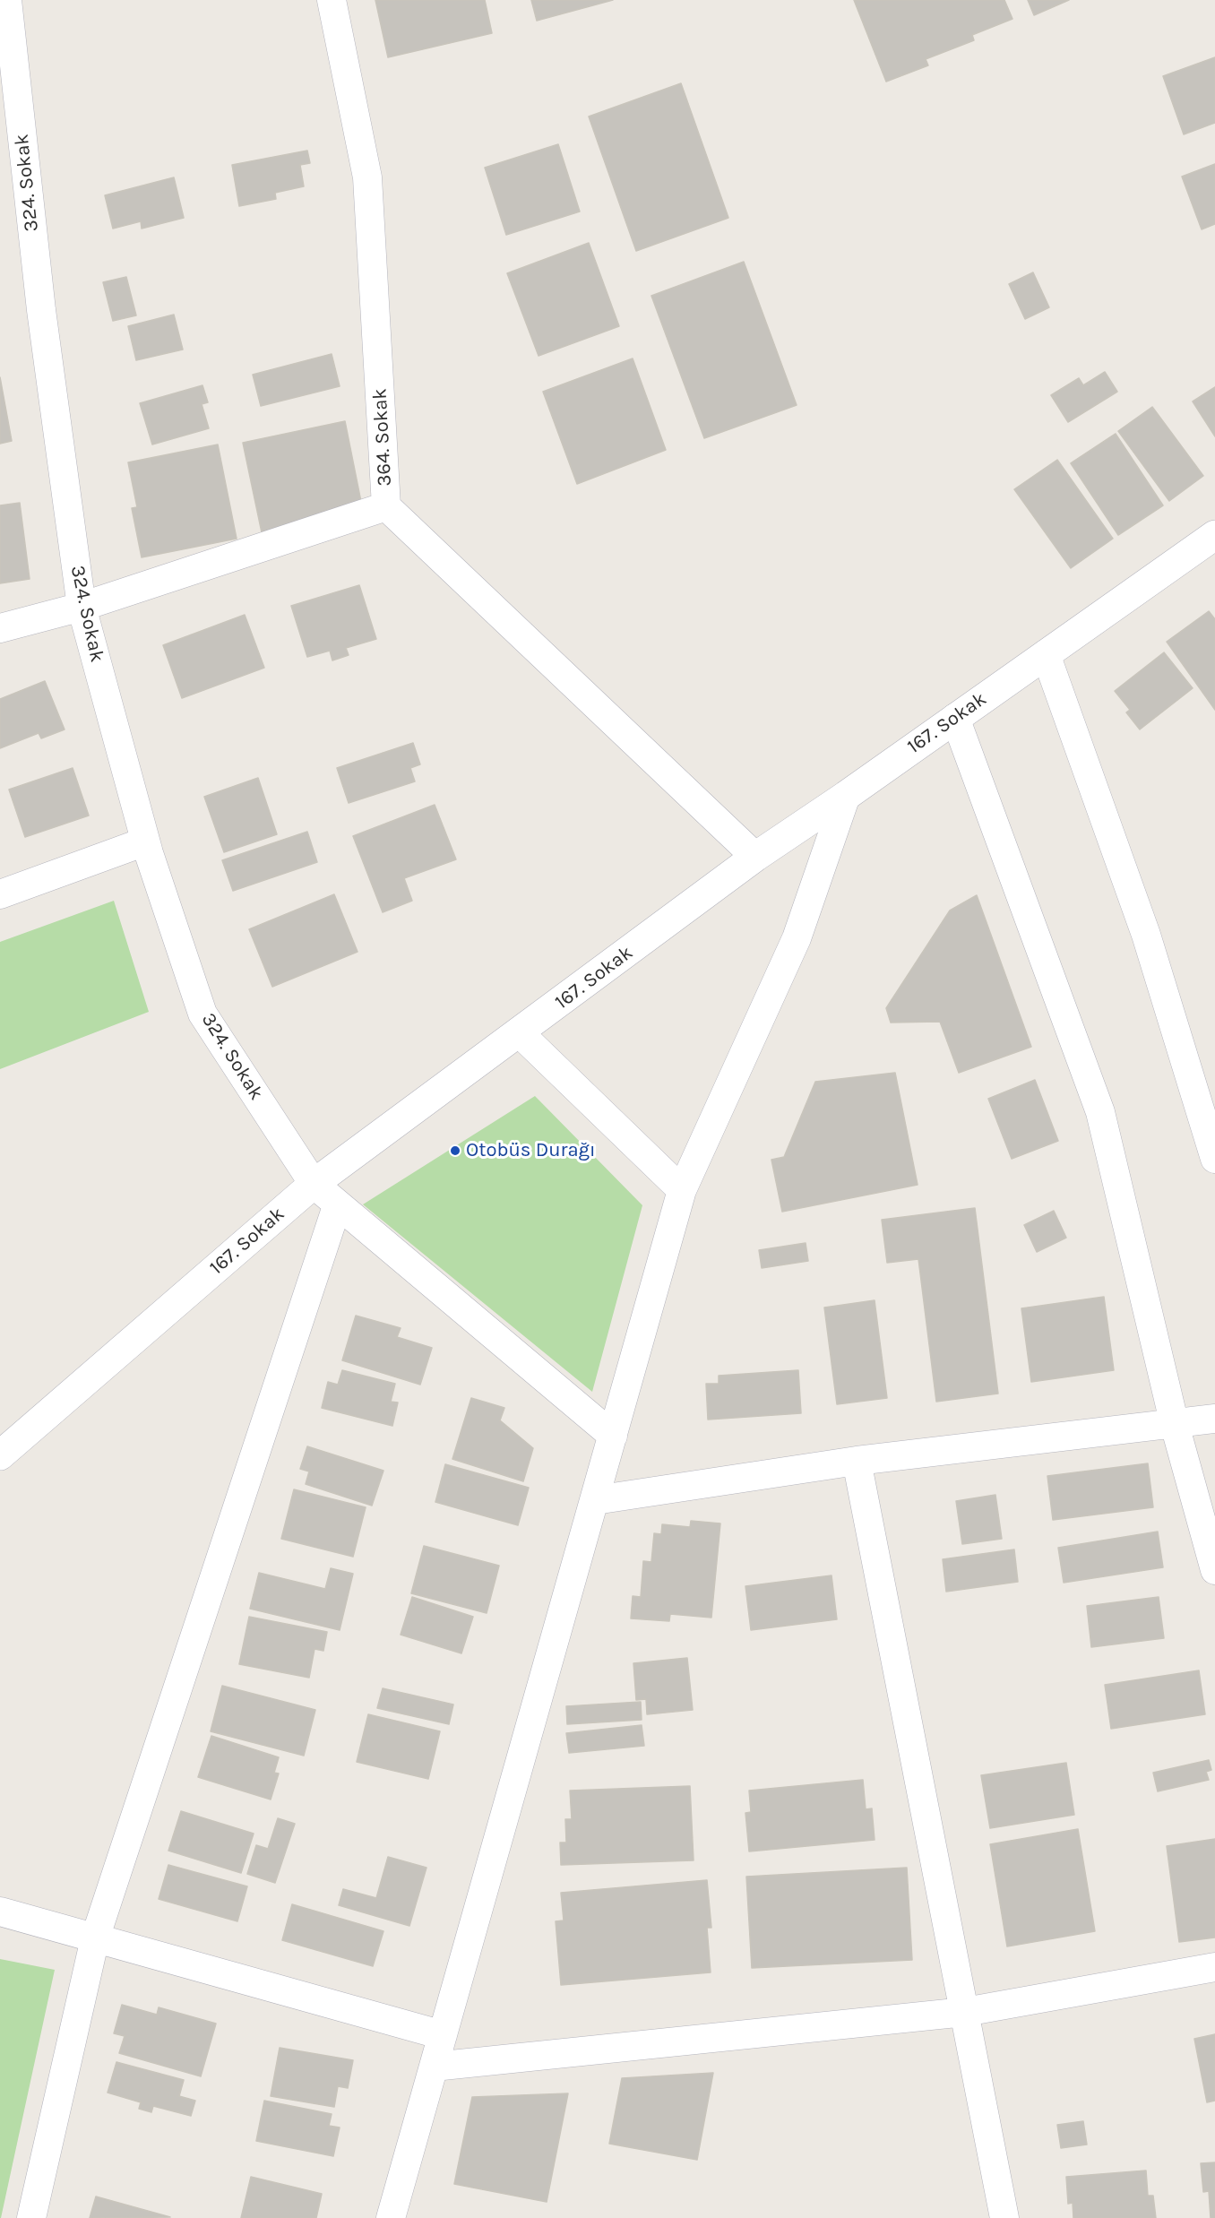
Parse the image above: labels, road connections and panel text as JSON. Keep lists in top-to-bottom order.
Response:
{
  "streets": {
    "street": ["324. Sokak", "364. Sokak", "167. Sokak"]
  },
  "crossings": [
    ["324. Sokak", "364. Sokak"],
    ["324. Sokak", "167. Sokak"]
  ],
  "places": ["Otobüs Durağı"]
}
